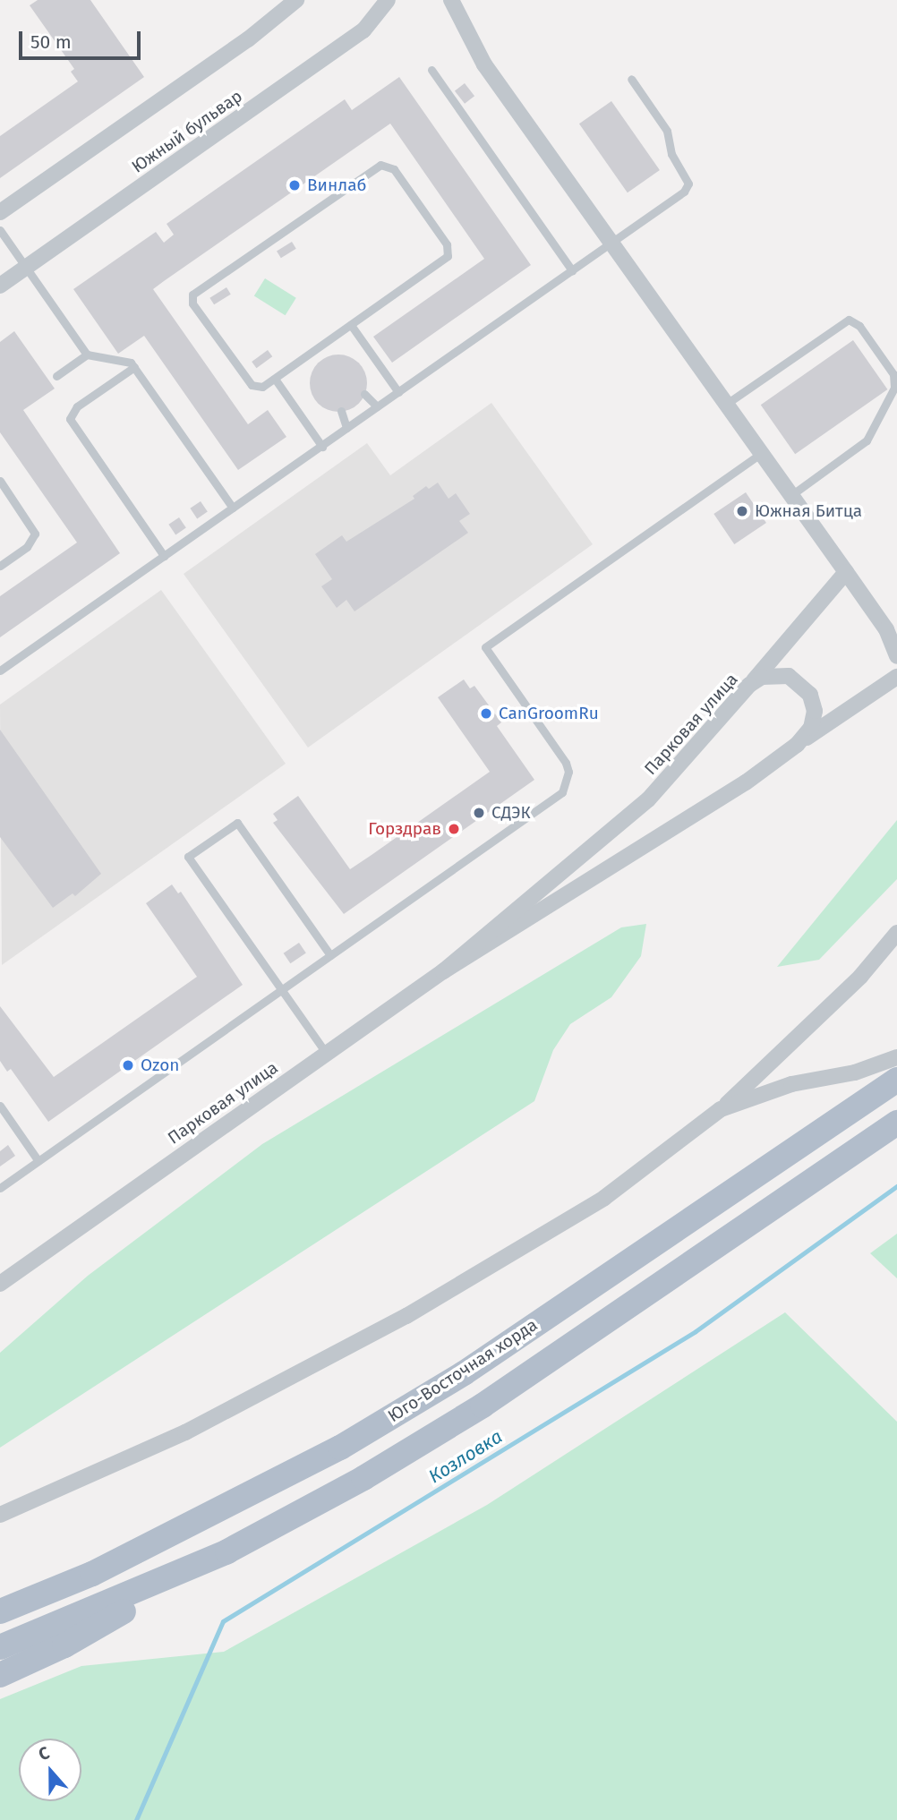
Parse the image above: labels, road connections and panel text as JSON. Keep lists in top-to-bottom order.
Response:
{
  "streets": {
    "main road": ["Юго-Восточная хорда"],
    "street": ["Южный бульвар", "Парковая улица"]
  },
  "water": ["Козловка"],
  "places": [
    "Винлаб",
    "Южная Битца",
    "CanGroomRu",
    "СДЭК",
    "Горздрав",
    "Ozon"
  ],
  "scale_bar": "50 m",
  "north": "top"
}
